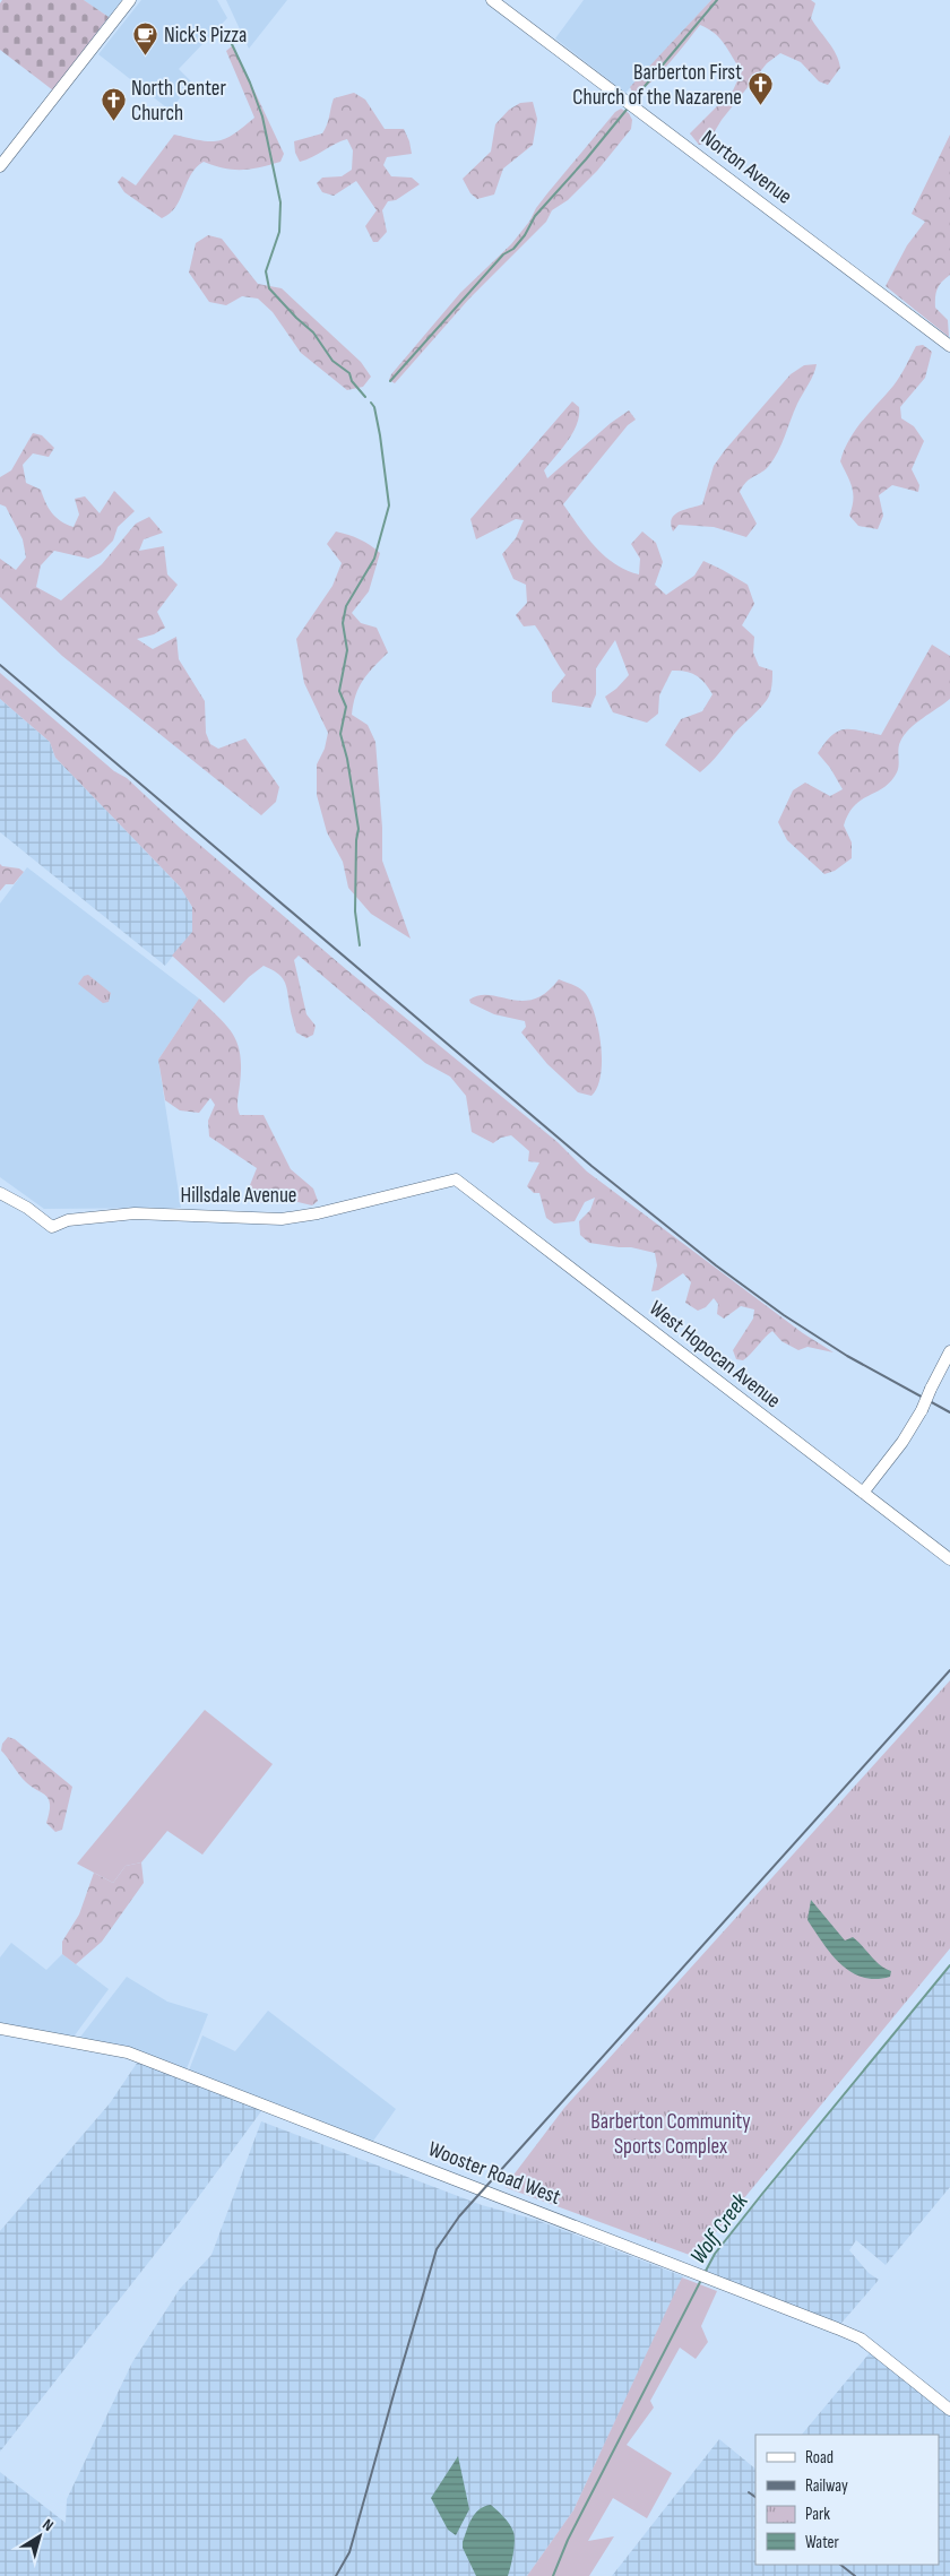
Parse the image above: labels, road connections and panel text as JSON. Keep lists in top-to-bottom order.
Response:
{
  "streets": {
    "main road": [
      "Norton Avenue",
      "Hillsdale Avenue",
      "West Hopocan Avenue",
      "Wooster Road West"
    ]
  },
  "crossings": [
    ["Hillsdale Avenue", "West Hopocan Avenue"]
  ],
  "water": ["Wolf Creek"],
  "parks": ["Barberton Community Sports Complex"],
  "places": {
    "cafe": ["Nick's Pizza"],
    "church": ["Barberton First Church of the Nazarene", "North Center Church"]
  },
  "legend": [
    "Road",
    "Railway",
    "Park",
    "Water"
  ],
  "north": "top right"
}
